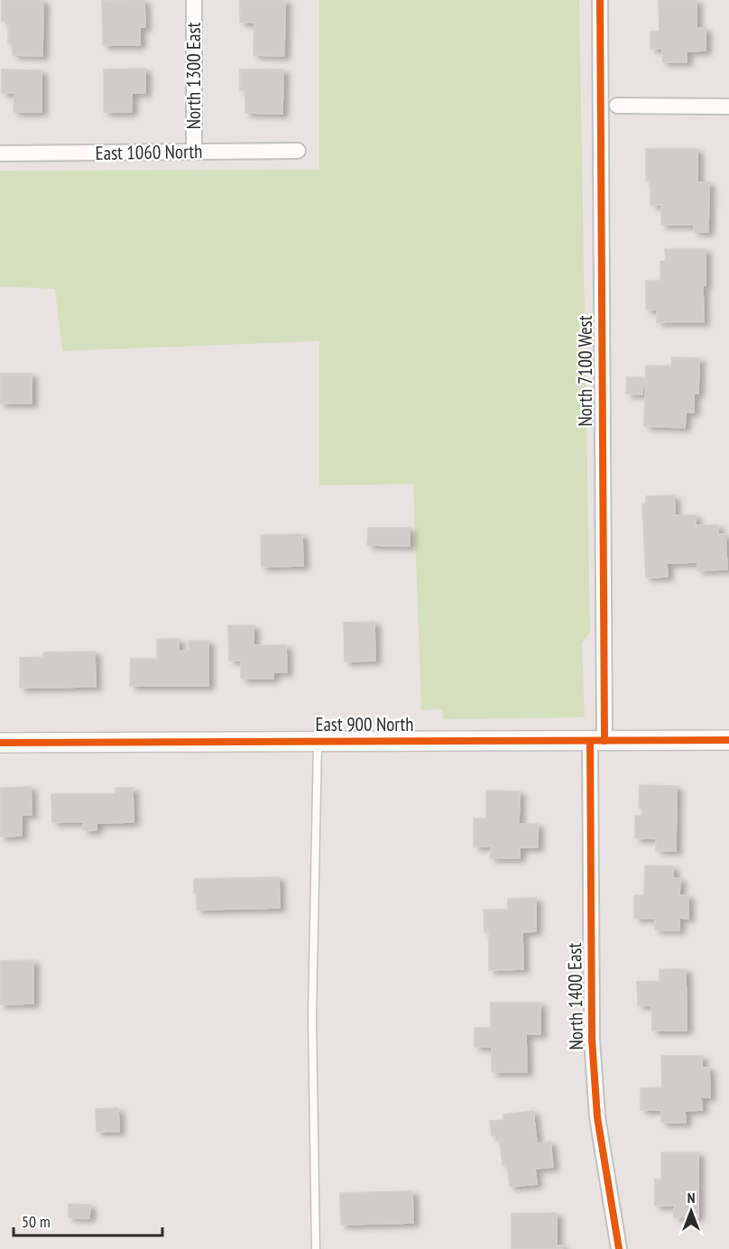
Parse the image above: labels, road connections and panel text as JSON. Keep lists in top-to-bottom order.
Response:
{
  "streets": {
    "street": [
      "North 1300 East",
      "East 1060 North",
      "North 7100 West",
      "East 900 North",
      "North 1400 East"
    ]
  },
  "crossings": [
    ["North 1300 East", "East 1060 North"],
    ["North 7100 West", "East 900 North"],
    ["North 7100 West", "North 1400 East"],
    ["East 900 North", "North 1400 East"]
  ],
  "scale_bar": "50 m",
  "north": "top"
}
